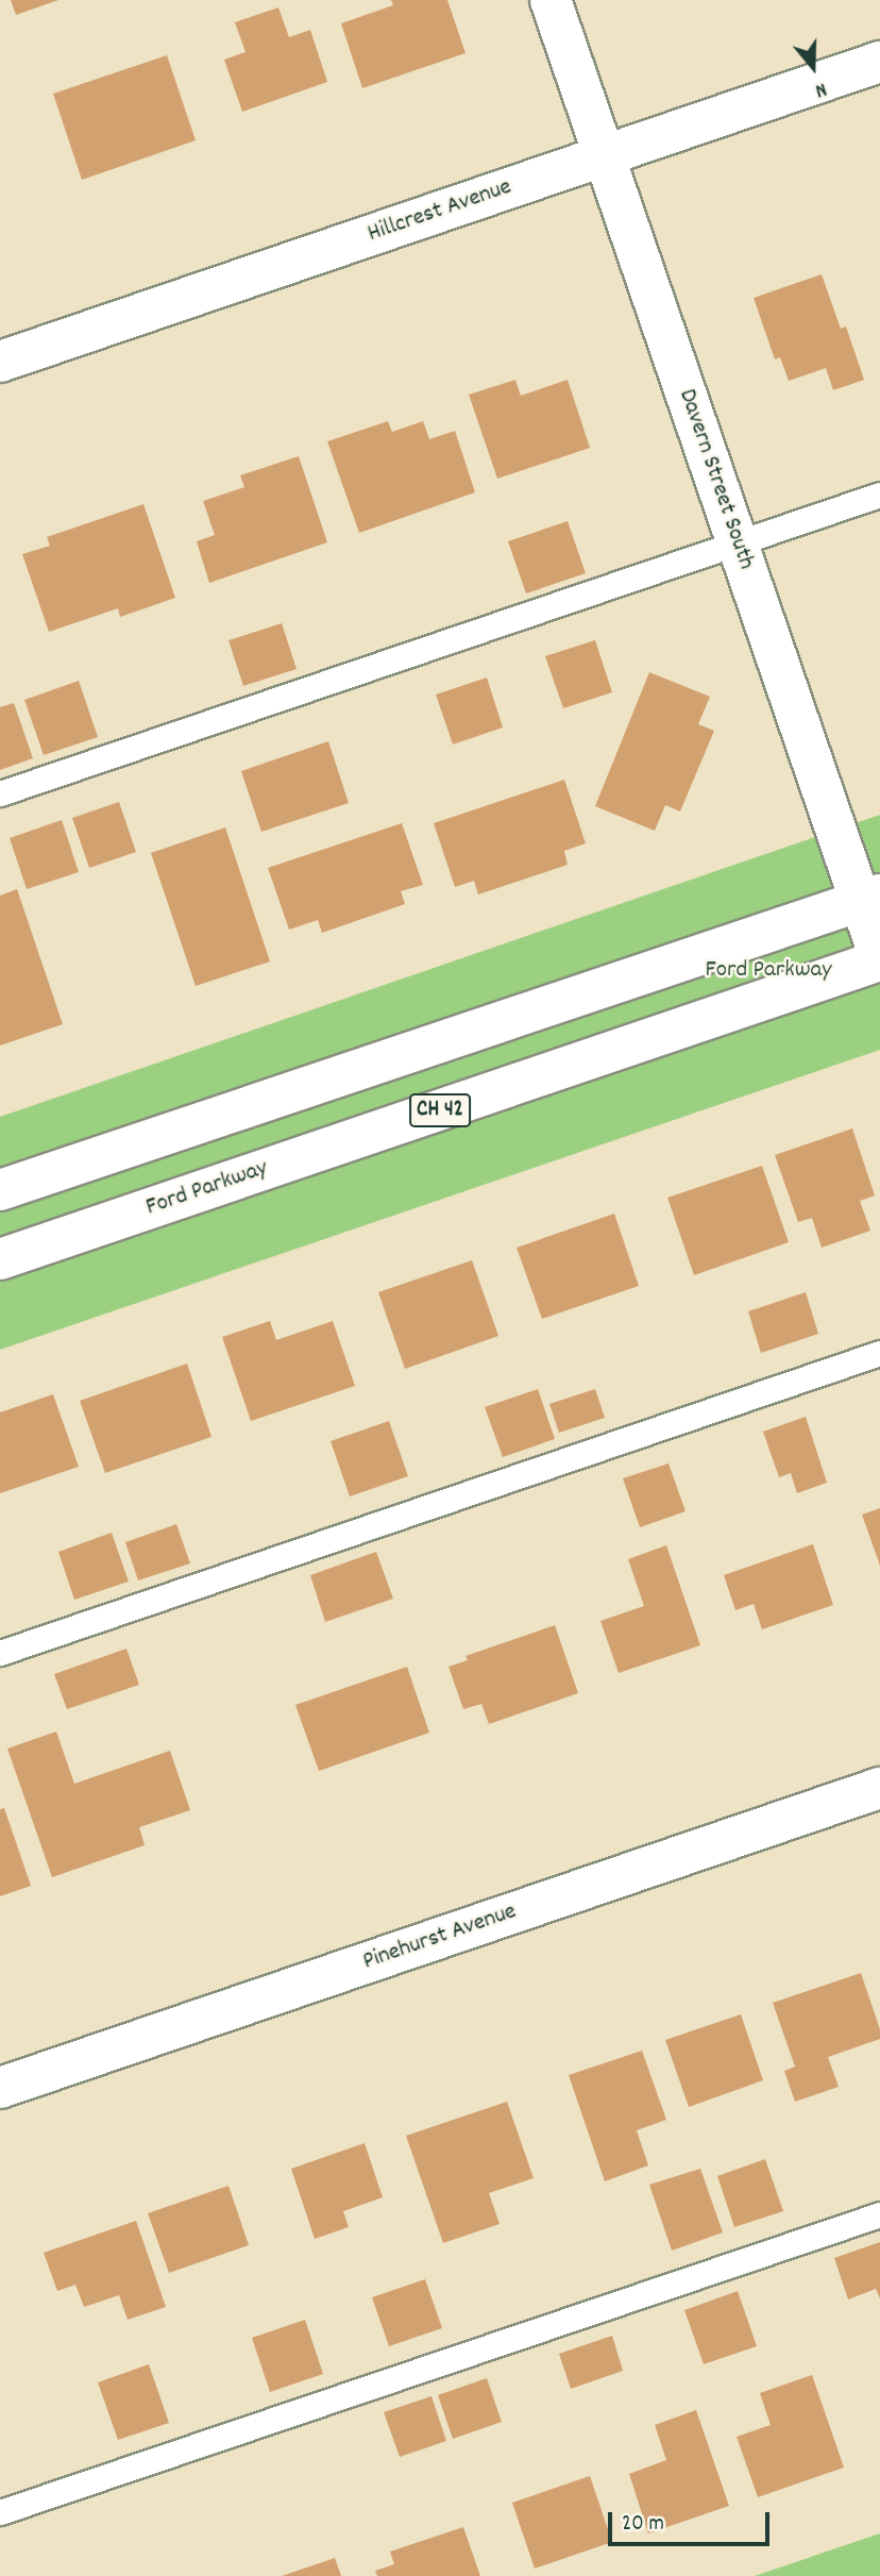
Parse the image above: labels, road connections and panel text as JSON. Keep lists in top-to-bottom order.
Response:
{
  "streets": {
    "street": [
      "Hillcrest Avenue",
      "Davern Street South",
      "CH 42",
      "Ford Parkway",
      "Pinehurst Avenue"
    ]
  },
  "crossings": [
    ["Hillcrest Avenue", "Davern Street South"],
    ["Davern Street South", "Ford Parkway"]
  ],
  "parks": ["Ford Parkway"],
  "scale_bar": "20 m",
  "north": "bottom"
}
